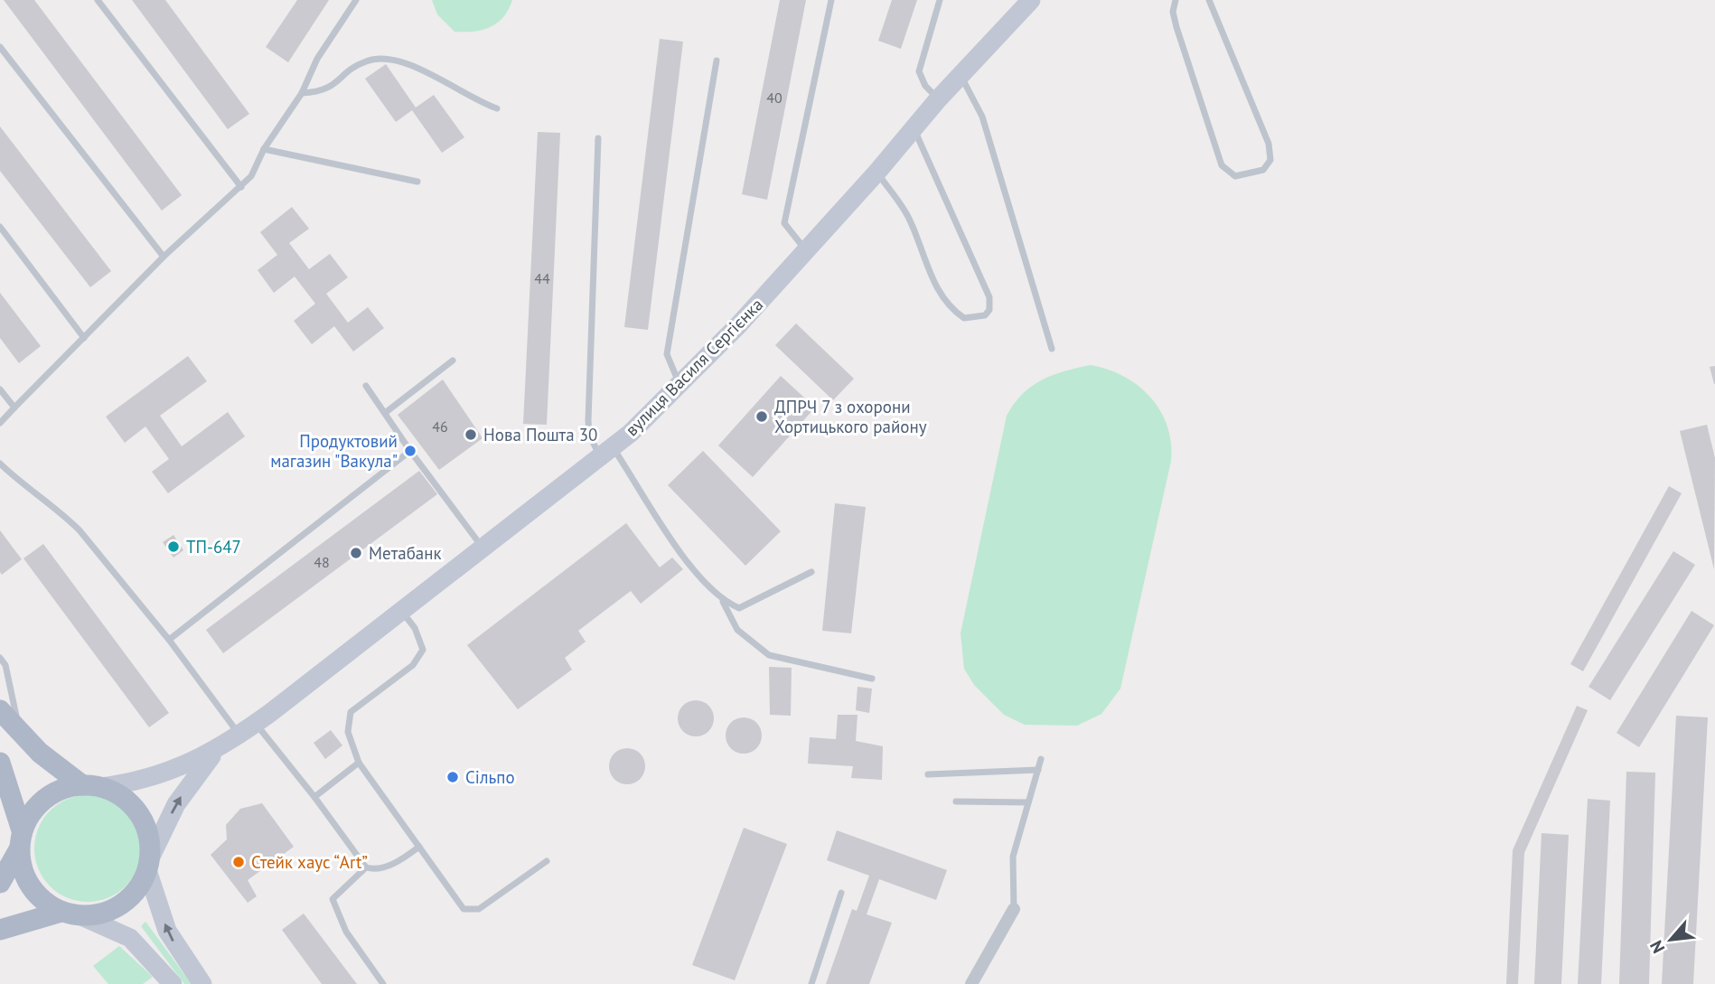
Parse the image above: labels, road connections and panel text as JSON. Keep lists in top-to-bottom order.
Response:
{
  "streets": {
    "main road": ["вулиця Василя Сергієнка"]
  },
  "places": [
    "ДПРЧ 7 з охорони Хортицького району",
    "Нова Пошта 30",
    "Продуктовий магазин \"Вакула\"",
    "ТП-647",
    "Метабанк",
    "Сільпо",
    "Стейк хаус “Art”"
  ],
  "house_numbers": [
    "40",
    "44",
    "46",
    "48"
  ],
  "north": "bottom left"
}
